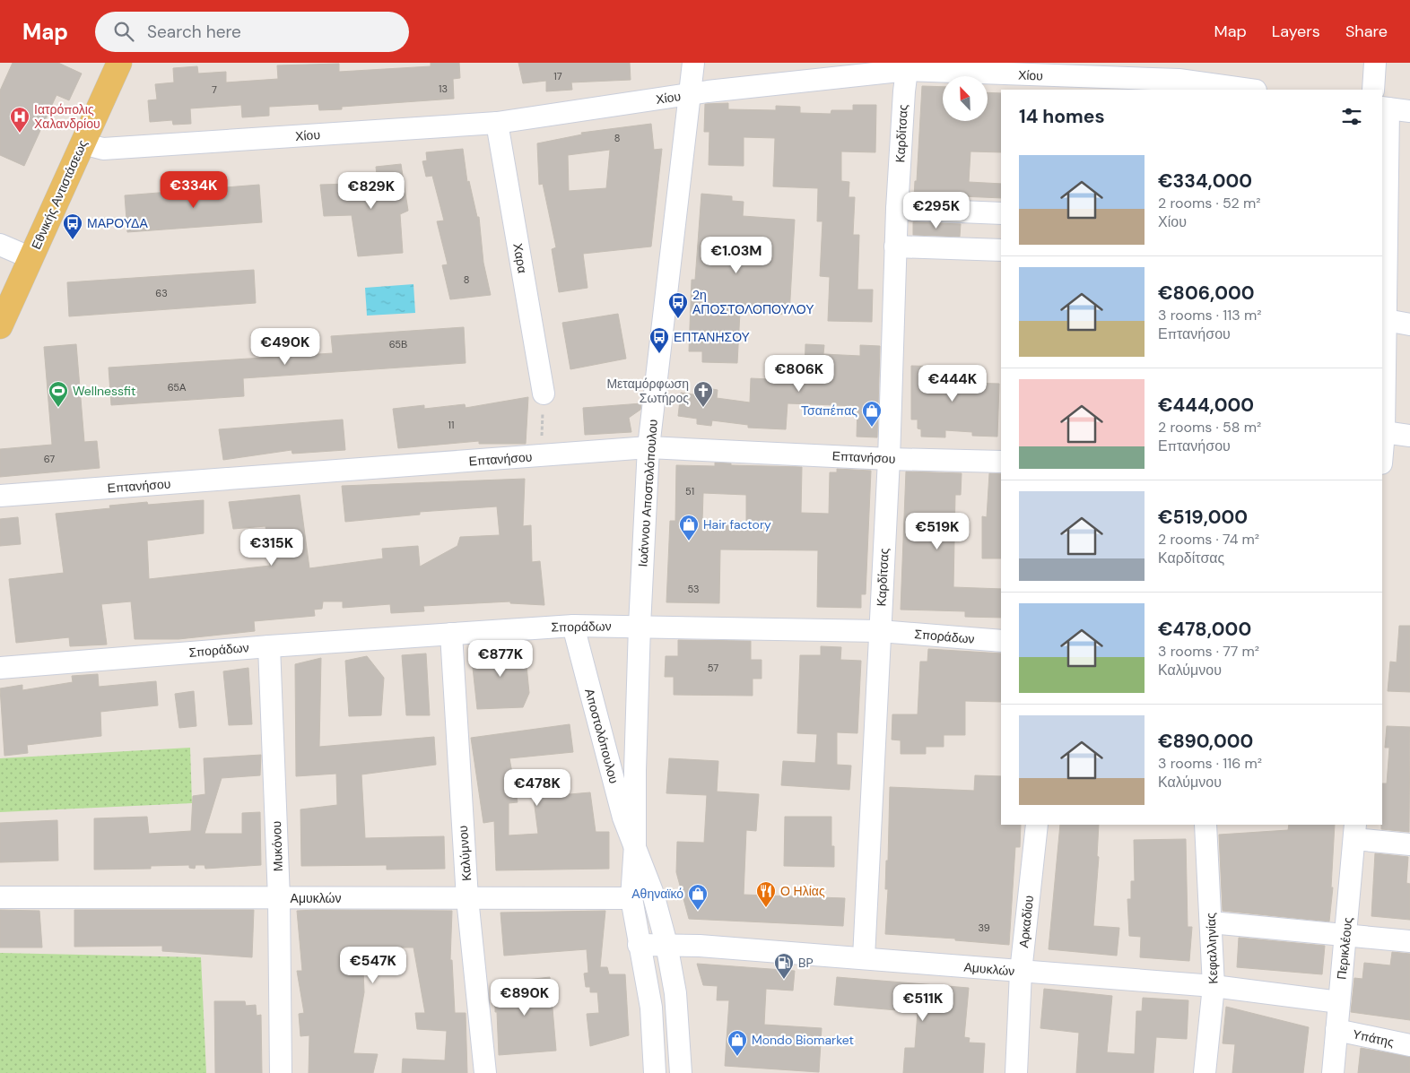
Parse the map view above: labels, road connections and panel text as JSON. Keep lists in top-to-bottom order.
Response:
{
  "streets": {
    "main road": ["Εθνικής Αντιστάσεως"],
    "street": [
      "Χίου",
      "Καρδίτσας",
      "Χαρα",
      "Επτανήσου",
      "Ιωάννου Αποστολόπουλου",
      "Σποράδων",
      "Αποστολόπουλου",
      "Μυκόνου",
      "Καλύμνου",
      "Αμυκλών",
      "Αρκαδίου",
      "Κεφαλληνίας",
      "Περικλέους",
      "Υπάτης"
    ]
  },
  "crossings": [
    ["Χίου", "Καρδίτσας"],
    ["Χίου", "Εθνικής Αντιστάσεως"],
    ["Χίου", "Χαρα"],
    ["Χίου", "Ιωάννου Αποστολόπουλου"],
    ["Καρδίτσας", "Επτανήσου"],
    ["Καρδίτσας", "Σποράδων"],
    ["Καρδίτσας", "Αμυκλών"],
    ["Επτανήσου", "Ιωάννου Αποστολόπουλου"],
    ["Ιωάννου Αποστολόπουλου", "Σποράδων"],
    ["Ιωάννου Αποστολόπουλου", "Αποστολόπουλου"],
    ["Ιωάννου Αποστολόπουλου", "Αμυκλών"],
    ["Σποράδων", "Αποστολόπουλου"],
    ["Σποράδων", "Μυκόνου"],
    ["Σποράδων", "Καλύμνου"],
    ["Μυκόνου", "Αμυκλών"],
    ["Καλύμνου", "Αμυκλών"],
    ["Αμυκλών", "Αρκαδίου"],
    ["Αμυκλών", "Κεφαλληνίας"],
    ["Αμυκλών", "Περικλέους"],
    ["Περικλέους", "Υπάτης"]
  ],
  "places": {
    "hospital": ["Ιατρόπολις Χαλανδρίου"],
    "bus stop": ["ΜΑΡΟΥΔΑ", "2η ΑΠΟΣΤΟΛΟΠΟΥΛΟΥ", "ΕΠΤΑΝΗΣΟΥ"],
    "sports": ["Wellnessfit"],
    "church": ["Μεταμόρφωση Σωτήρος"],
    "shop": [
      "Τσαπέπας",
      "Hair factory",
      "Αθηναϊκό",
      "Mondo Biomarket"
    ],
    "restaurant": ["Ο Ηλίας"],
    "fuel station": ["BP"]
  },
  "house_numbers": [
    "17",
    "13",
    "7",
    "8",
    "8",
    "63",
    "65Β",
    "65Α",
    "11",
    "67",
    "51",
    "53",
    "57",
    "39"
  ],
  "north": "top left",
  "page": {
    "header": "Map",
    "search": "Search here",
    "nav": ["Map", "Layers", "Share"],
    "heading": "14 homes",
    "list": [
      {
        "name": "€334,000",
        "note": "2 rooms · 52 m² · Χίου"
      },
      {
        "name": "€806,000",
        "note": "3 rooms · 113 m² · Επτανήσου"
      },
      {
        "name": "€444,000",
        "note": "2 rooms · 58 m² · Επτανήσου"
      },
      {
        "name": "€519,000",
        "note": "2 rooms · 74 m² · Καρδίτσας"
      },
      {
        "name": "€478,000",
        "note": "3 rooms · 77 m² · Καλύμνου"
      },
      {
        "name": "€890,000",
        "note": "3 rooms · 116 m² · Καλύμνου"
      }
    ],
    "price": [
      "€334K",
      "€829K",
      "€295K",
      "€1.03M",
      "€490K",
      "€806K",
      "€444K",
      "€519K",
      "€315K",
      "€877K",
      "€478K",
      "€547K",
      "€890K",
      "€511K"
    ]
  }
}
